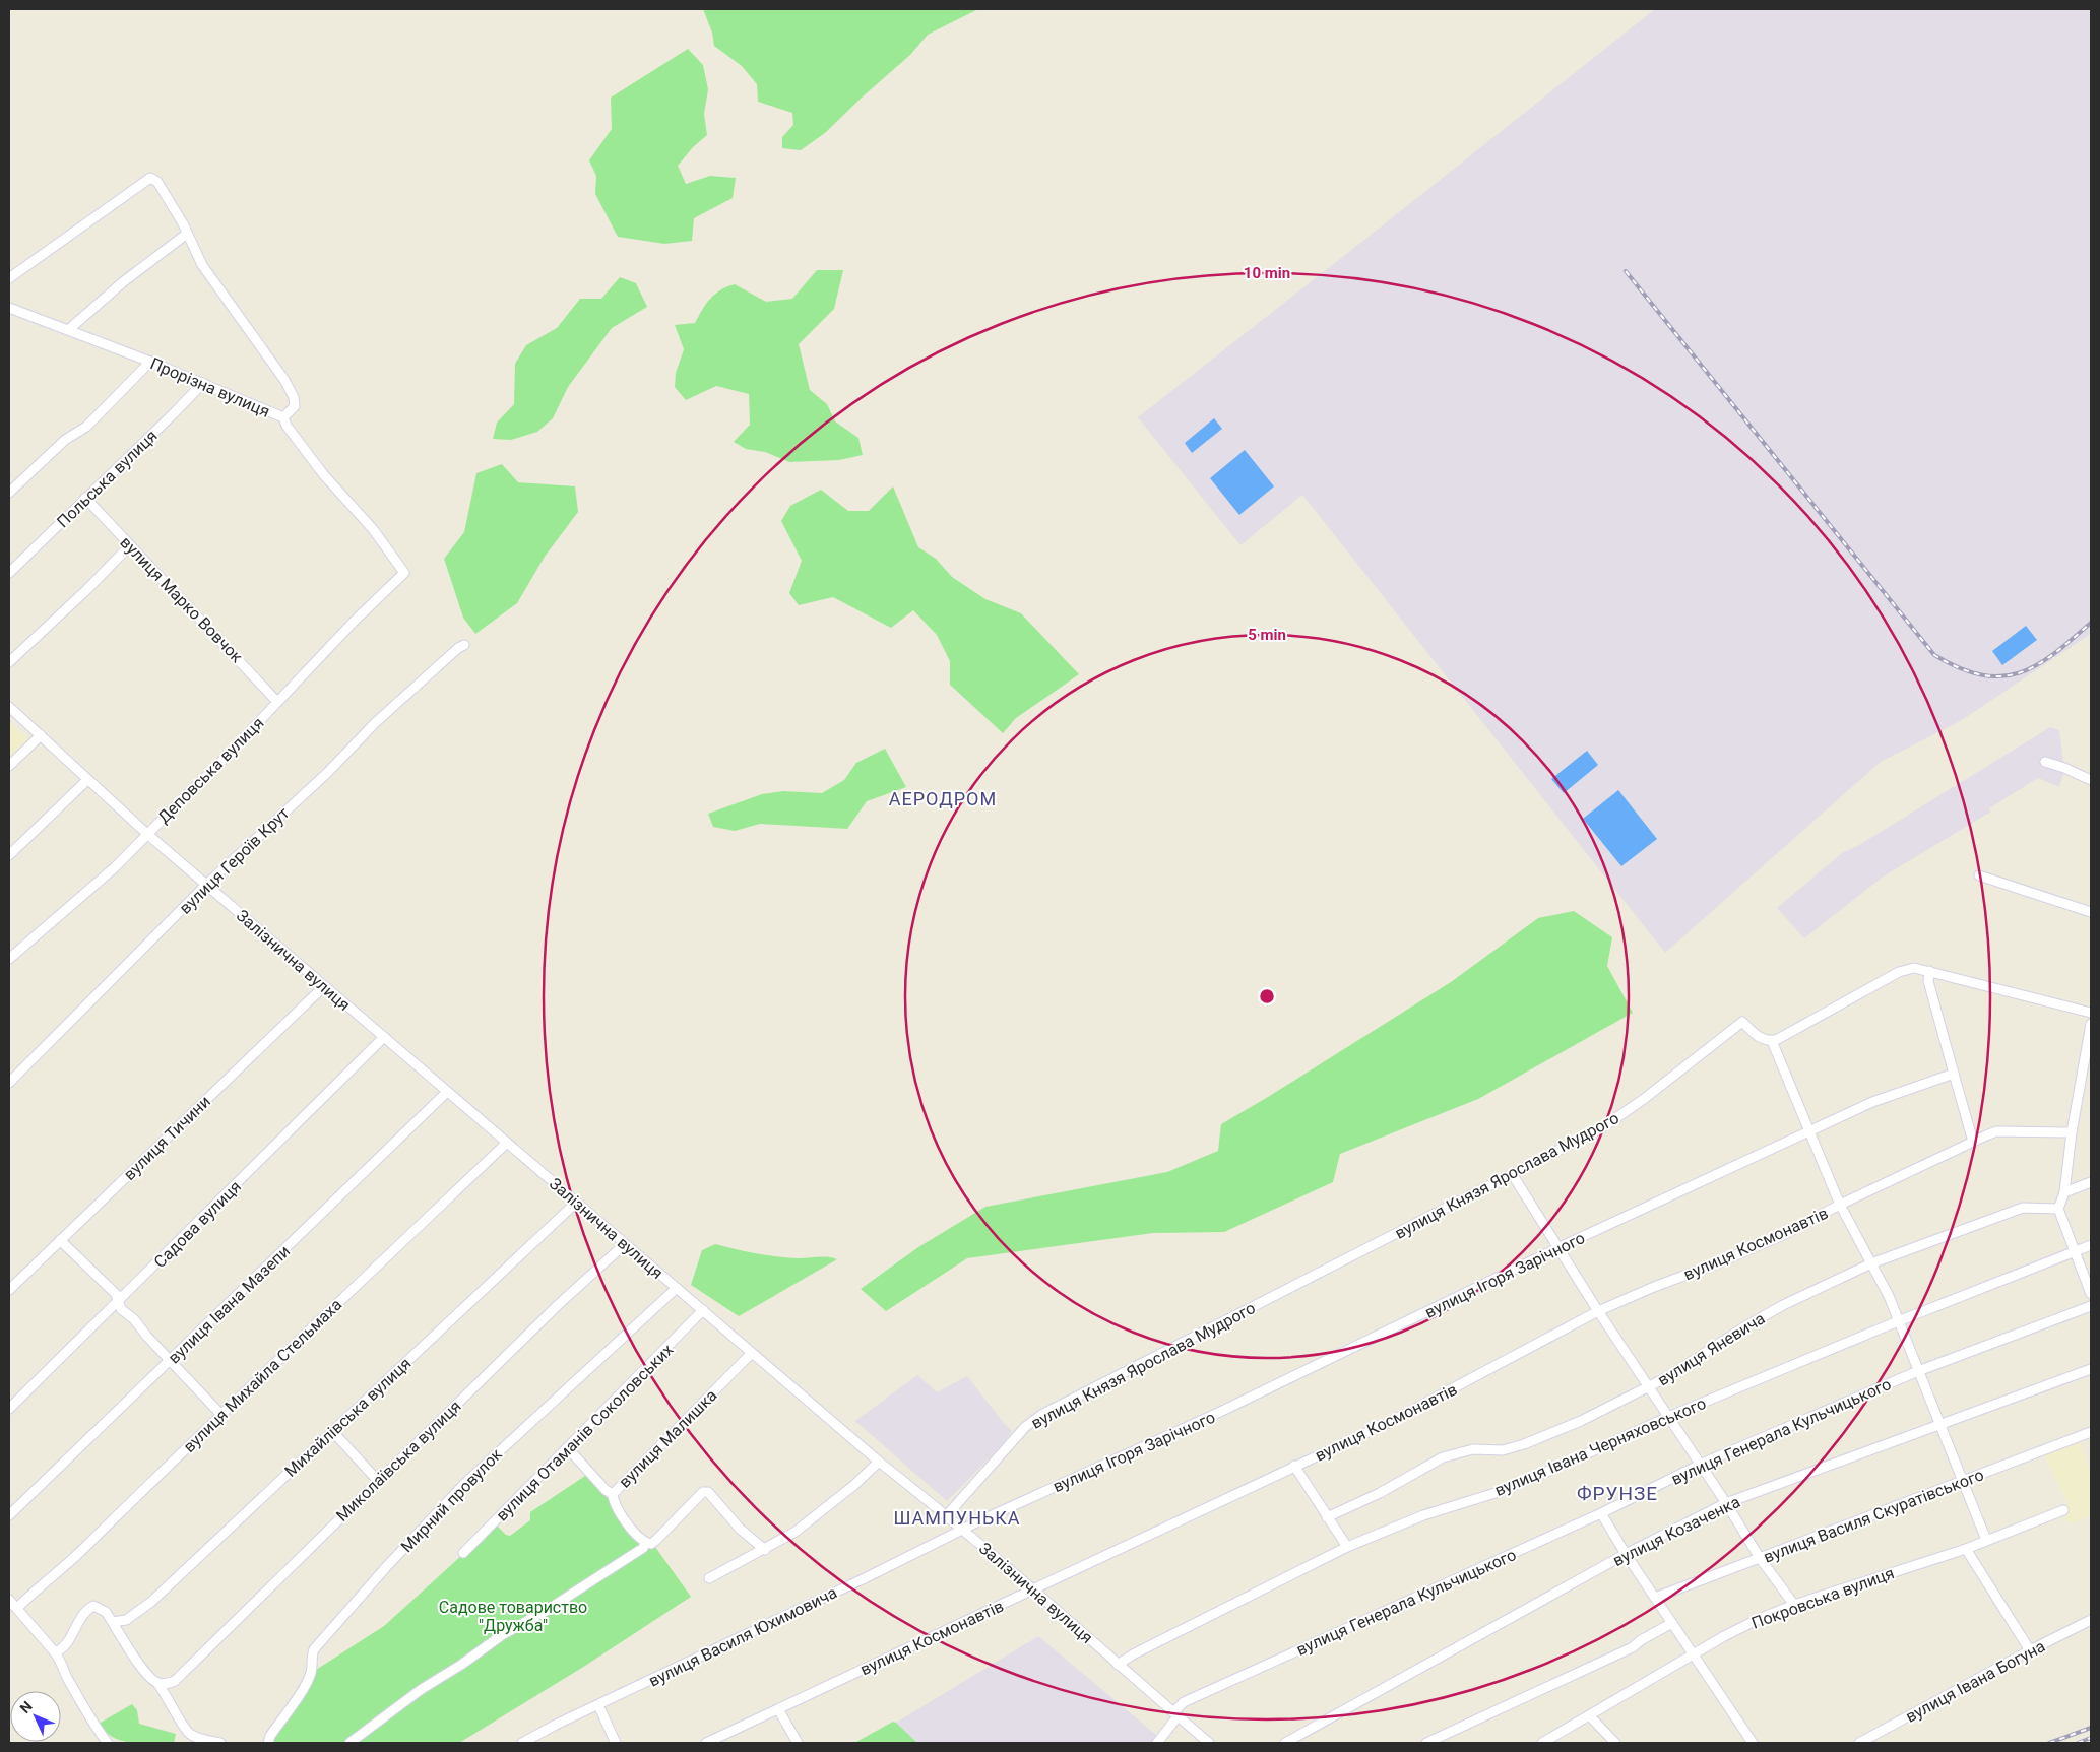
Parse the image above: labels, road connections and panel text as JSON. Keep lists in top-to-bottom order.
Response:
{
  "streets": {
    "street": [
      "Прорізна вулиця",
      "Польська вулиця",
      "вулиця Марко Вовчок",
      "Деповська вулиця",
      "вулиця Героїв Крут",
      "Залізнична вулиця",
      "вулиця Тичини",
      "вулиця Князя Ярослава Мудрого",
      "Садова вулиця",
      "вулиця Космонавтів",
      "вулиця Ігоря Зарічного",
      "вулиця Івана Мазепи",
      "вулиця Яневича",
      "вулиця Михайла Стельмаха",
      "Михайлівська вулиця",
      "вулиця Генерала Кульчицького",
      "вулиця Отаманів Соколовських",
      "вулиця Малишка",
      "вулиця Івана Черняховського",
      "Миколаївська вулиця",
      "Мирний провулок",
      "вулиця Василя Скуратівського",
      "вулиця Козаченка",
      "Покровська вулиця",
      "вулиця Василя Юхимовича",
      "вулиця Івана Богуна"
    ]
  },
  "crossings": [
    ["Прорізна вулиця", "Польська вулиця"],
    ["Прорізна вулиця", "Деповська вулиця"],
    ["Польська вулиця", "вулиця Марко Вовчок"],
    ["вулиця Марко Вовчок", "Деповська вулиця"],
    ["Деповська вулиця", "Залізнична вулиця"],
    ["вулиця Героїв Крут", "Залізнична вулиця"],
    ["Залізнична вулиця", "вулиця Тичини"],
    ["Залізнична вулиця", "вулиця Князя Ярослава Мудрого"],
    ["Залізнична вулиця", "Садова вулиця"],
    ["Залізнична вулиця", "вулиця Космонавтів"],
    ["Залізнична вулиця", "вулиця Ігоря Зарічного"],
    ["Залізнична вулиця", "вулиця Івана Мазепи"],
    ["Залізнична вулиця", "вулиця Михайла Стельмаха"],
    ["Залізнична вулиця", "Михайлівська вулиця"],
    ["Залізнична вулиця", "вулиця Генерала Кульчицького"],
    ["Залізнична вулиця", "вулиця Отаманів Соколовських"],
    ["Залізнична вулиця", "вулиця Малишка"],
    ["Залізнична вулиця", "вулиця Івана Черняховського"],
    ["Залізнична вулиця", "Миколаївська вулиця"],
    ["Залізнична вулиця", "Мирний провулок"],
    ["Залізнична вулиця", "вулиця Василя Юхимовича"],
    ["вулиця Ігоря Зарічного", "вулиця Василя Юхимовича"]
  ],
  "districts": ["АЕРОДРОМ", "ФРУНЗЕ", "ШАМПУНЬКА"],
  "parks": ["Садове товариство \"Дружба\""],
  "north": "top left",
  "rings": ["10 min", "5 min"]
}
